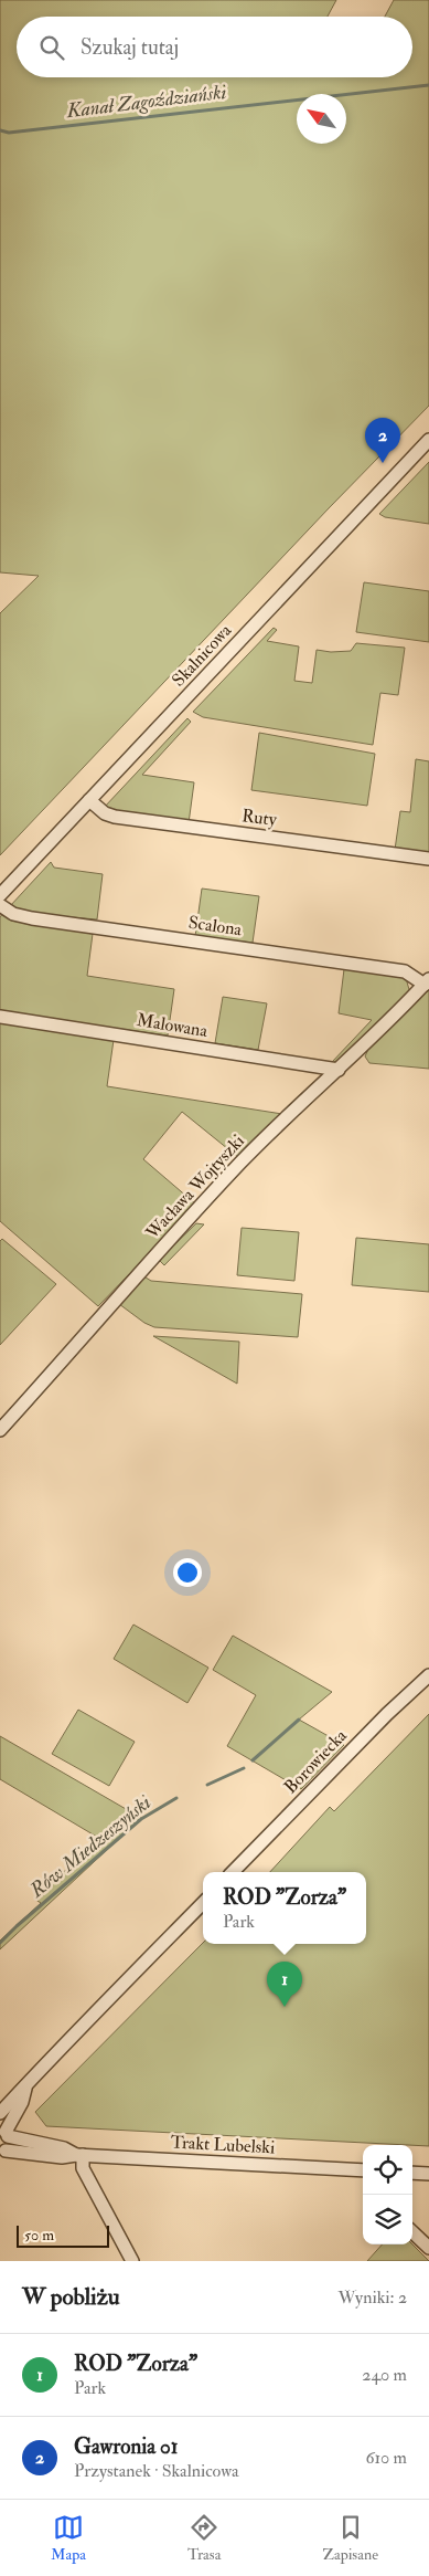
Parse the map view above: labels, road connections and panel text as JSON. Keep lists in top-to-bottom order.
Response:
{
  "streets": {
    "street": [
      "Skalnicowa",
      "Ruty",
      "Scalona",
      "Malowana",
      "Wacława Wojtyszki",
      "Borowiecka",
      "Trakt Lubelski"
    ]
  },
  "crossings": [
    ["Skalnicowa", "Ruty"],
    ["Scalona", "Wacława Wojtyszki"],
    ["Malowana", "Wacława Wojtyszki"]
  ],
  "water": ["Kanał Zagoździański", "Rów Miedzeszyński"],
  "scale_bar": "50 m",
  "north": "top left",
  "page": {
    "search": "Szukaj tutaj",
    "pins": ["2", "1"],
    "popup": ["ROD \"Zorza\"", "Park"],
    "scale": "50 m",
    "heading": ["W pobliżu", "Wyniki: 2"],
    "list": [
      {
        "mark": "1",
        "name": "ROD \"Zorza\"",
        "note": "Park",
        "value": "240 m"
      },
      {
        "mark": "2",
        "name": "Gawronia 01",
        "note": "Przystanek · Skalnicowa",
        "value": "610 m"
      }
    ],
    "nav": ["Mapa", "Trasa", "Zapisane"]
  }
}
